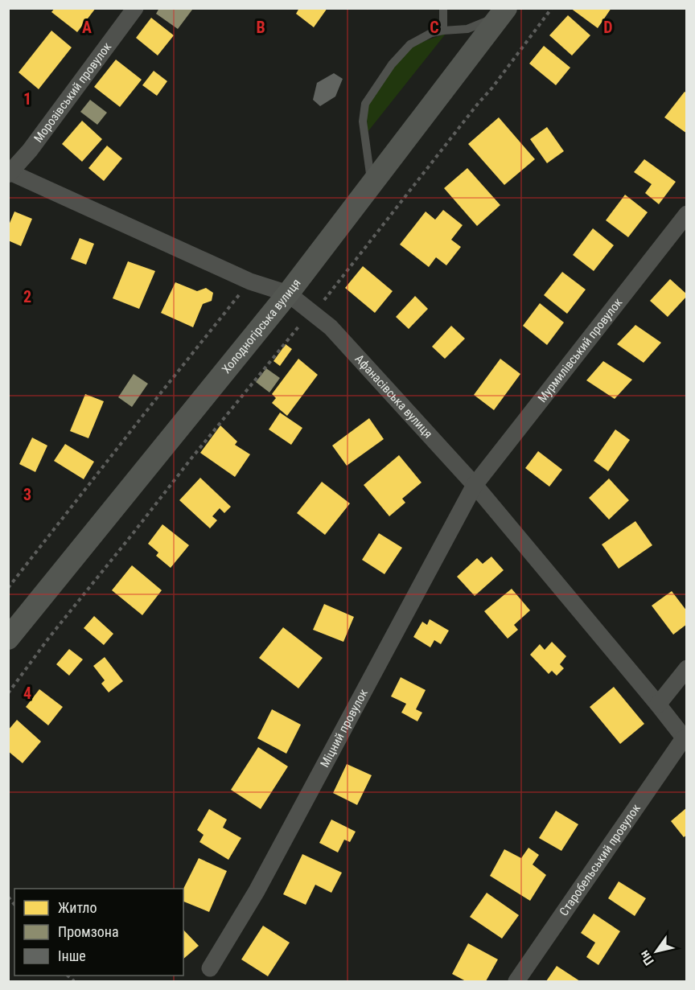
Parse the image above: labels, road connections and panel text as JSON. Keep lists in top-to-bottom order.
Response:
{
  "streets": {
    "main road": ["Холодногірська вулиця"],
    "street": [
      "Морозівський провулок",
      "Мурмилівський провулок",
      "Афанасівська вулиця",
      "Міцний провулок",
      "Старобельський провулок"
    ]
  },
  "crossings": [
    ["Морозівський провулок", "Афанасівська вулиця"],
    ["Холодногірська вулиця", "Афанасівська вулиця"],
    ["Мурмилівський провулок", "Афанасівська вулиця"],
    ["Мурмилівський провулок", "Міцний провулок"],
    ["Афанасівська вулиця", "Міцний провулок"],
    ["Афанасівська вулиця", "Старобельський провулок"]
  ],
  "legend": ["Житло", "Промзона", "Інше"],
  "north": "bottom left",
  "grid": {
    "columns": [
      "A",
      "B",
      "C",
      "D"
    ],
    "rows": [
      "1",
      "2",
      "3",
      "4"
    ]
  }
}
